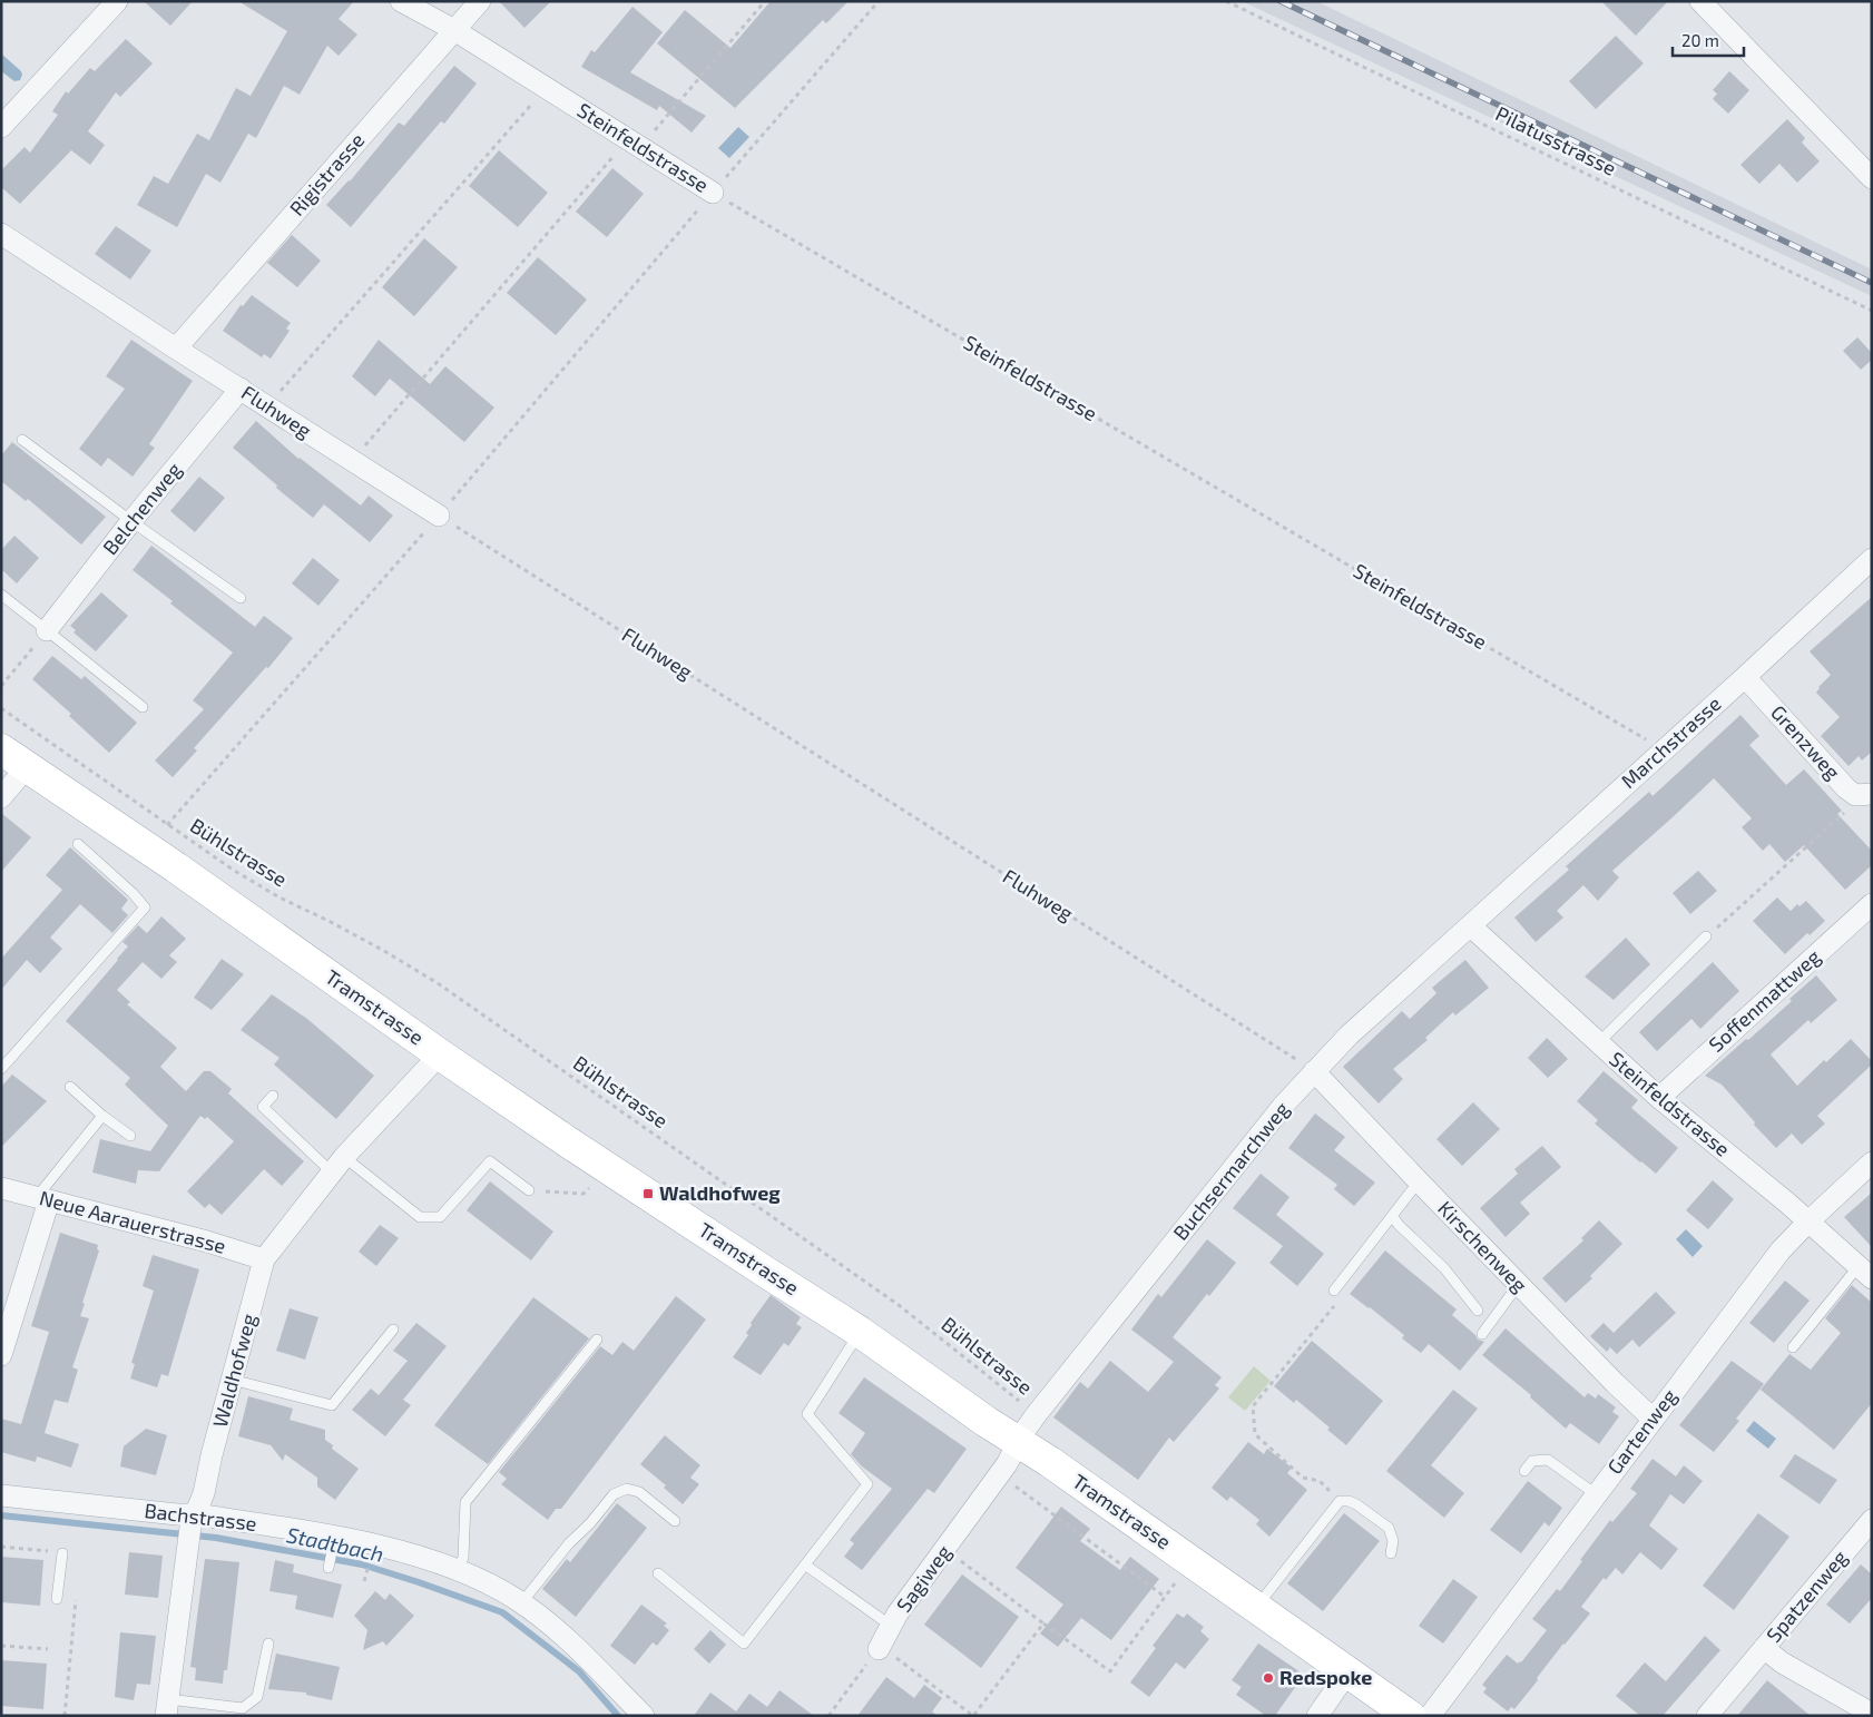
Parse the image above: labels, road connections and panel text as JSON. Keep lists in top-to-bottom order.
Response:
{
  "streets": {
    "main road": ["Tramstrasse"],
    "street": [
      "Steinfeldstrasse",
      "Rigistrasse",
      "Fluhweg",
      "Belchenweg",
      "Marchstrasse",
      "Grenzweg",
      "Soffenmattweg",
      "Buchsermarchweg",
      "Neue Aarauerstrasse",
      "Kirschenweg",
      "Waldhofweg",
      "Gartenweg",
      "Bachstrasse",
      "Sagiweg",
      "Spatzenweg"
    ],
    "path": ["Pilatusstrasse", "Bühlstrasse"]
  },
  "crossings": [
    ["Steinfeldstrasse", "Rigistrasse"],
    ["Steinfeldstrasse", "Marchstrasse"],
    ["Steinfeldstrasse", "Soffenmattweg"],
    ["Steinfeldstrasse", "Buchsermarchweg"],
    ["Steinfeldstrasse", "Gartenweg"],
    ["Rigistrasse", "Fluhweg"],
    ["Fluhweg", "Belchenweg"],
    ["Fluhweg", "Buchsermarchweg"],
    ["Fluhweg", "Kirschenweg"],
    ["Marchstrasse", "Grenzweg"],
    ["Marchstrasse", "Buchsermarchweg"],
    ["Bühlstrasse", "Buchsermarchweg"],
    ["Tramstrasse", "Buchsermarchweg"],
    ["Tramstrasse", "Waldhofweg"],
    ["Tramstrasse", "Sagiweg"],
    ["Buchsermarchweg", "Kirschenweg"],
    ["Buchsermarchweg", "Sagiweg"],
    ["Neue Aarauerstrasse", "Waldhofweg"],
    ["Kirschenweg", "Gartenweg"],
    ["Waldhofweg", "Bachstrasse"]
  ],
  "water": ["Stadtbach"],
  "places": {
    "transit": ["Waldhofweg"],
    "other": ["Redspoke"]
  },
  "scale_bar": "20 m"
}
